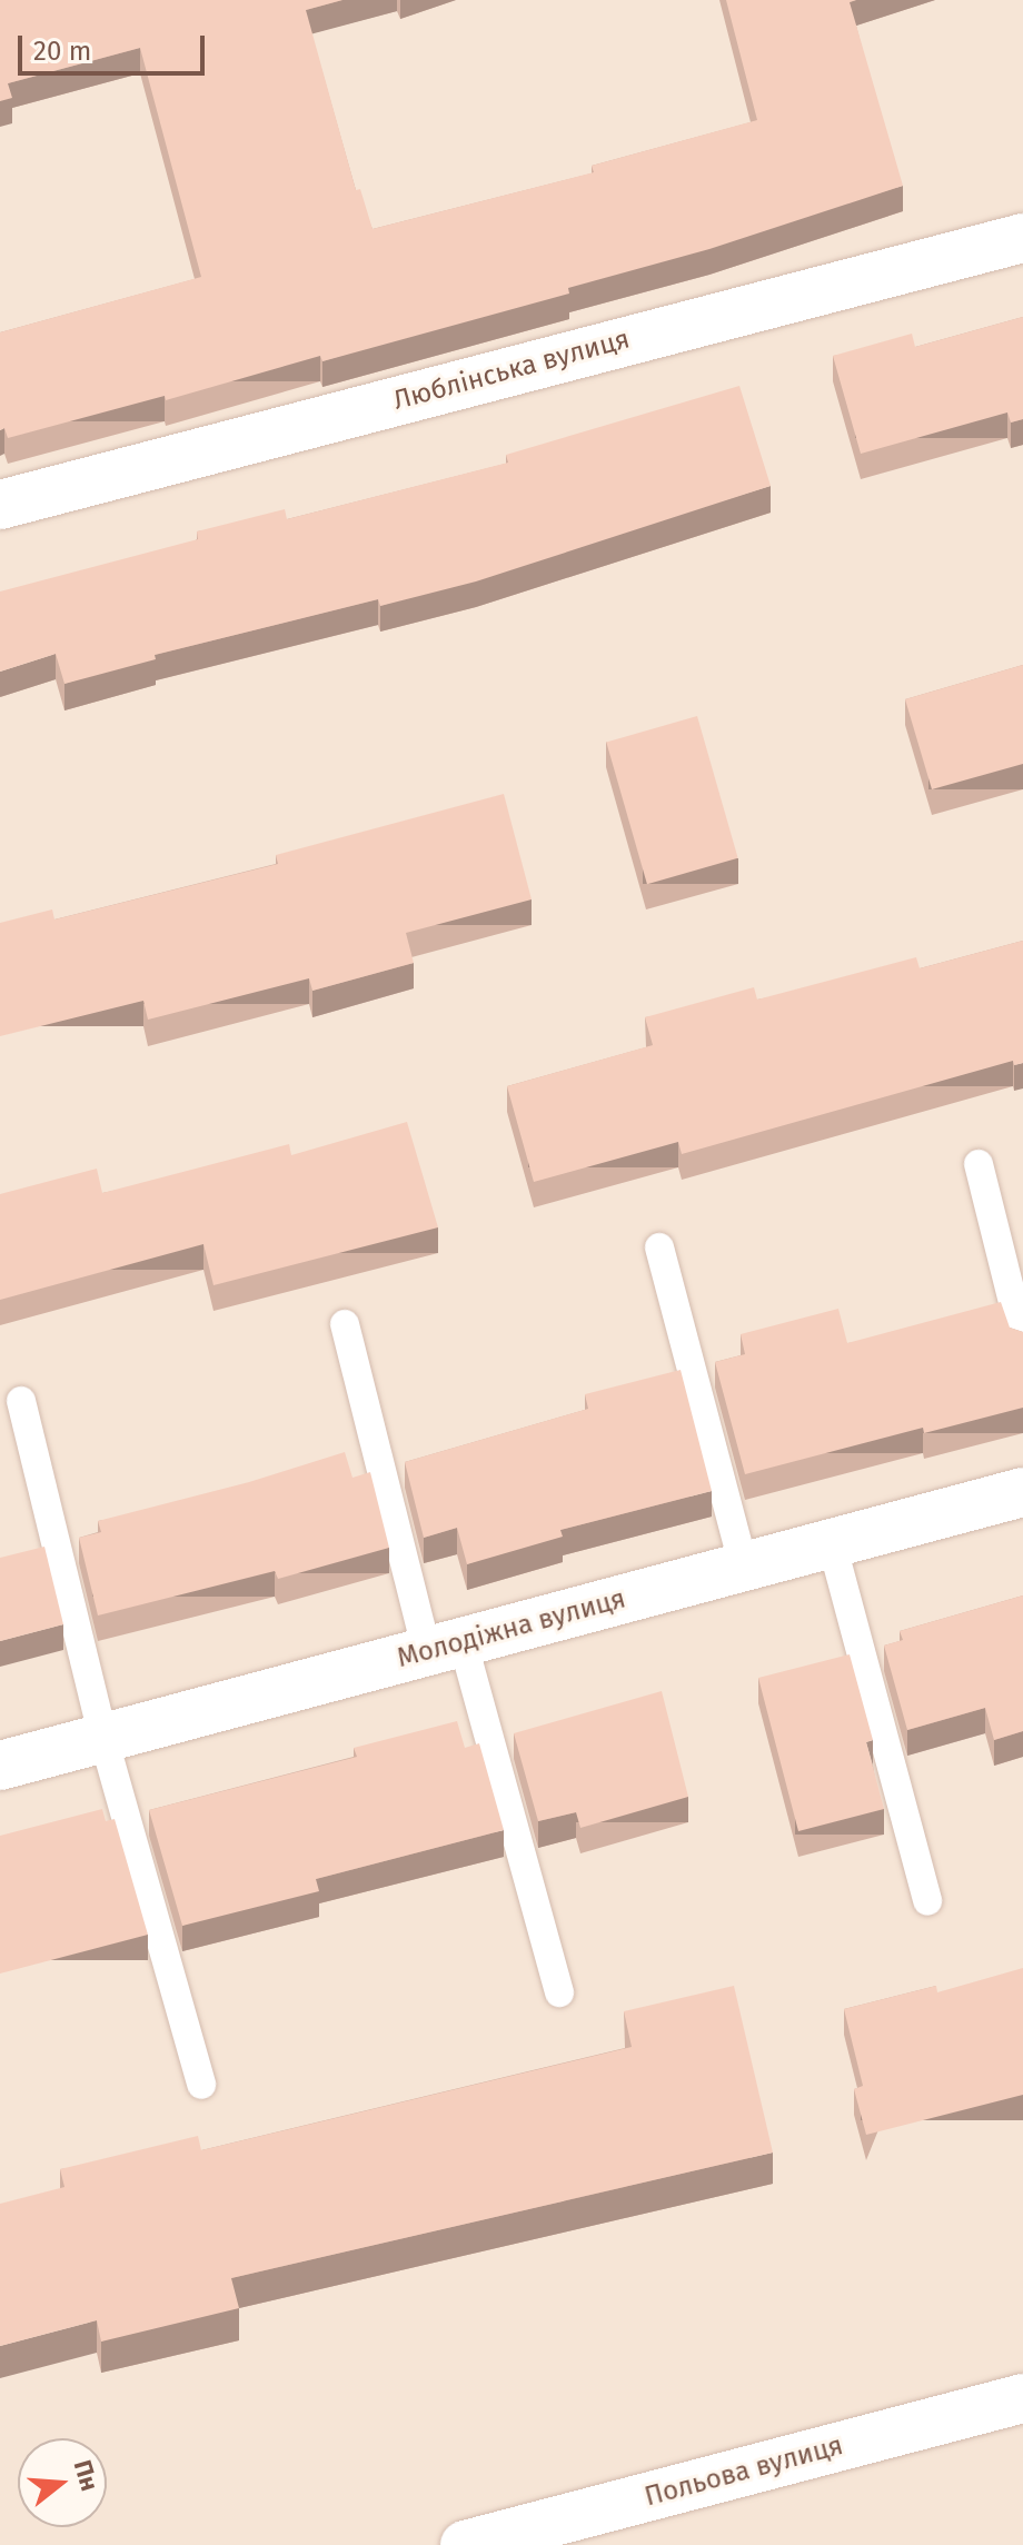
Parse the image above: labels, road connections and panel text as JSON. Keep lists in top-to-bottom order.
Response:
{
  "streets": {
    "street": ["Люблінська вулиця", "Молодіжна вулиця", "Польова вулиця"]
  },
  "scale_bar": "20 m",
  "north": "right"
}
